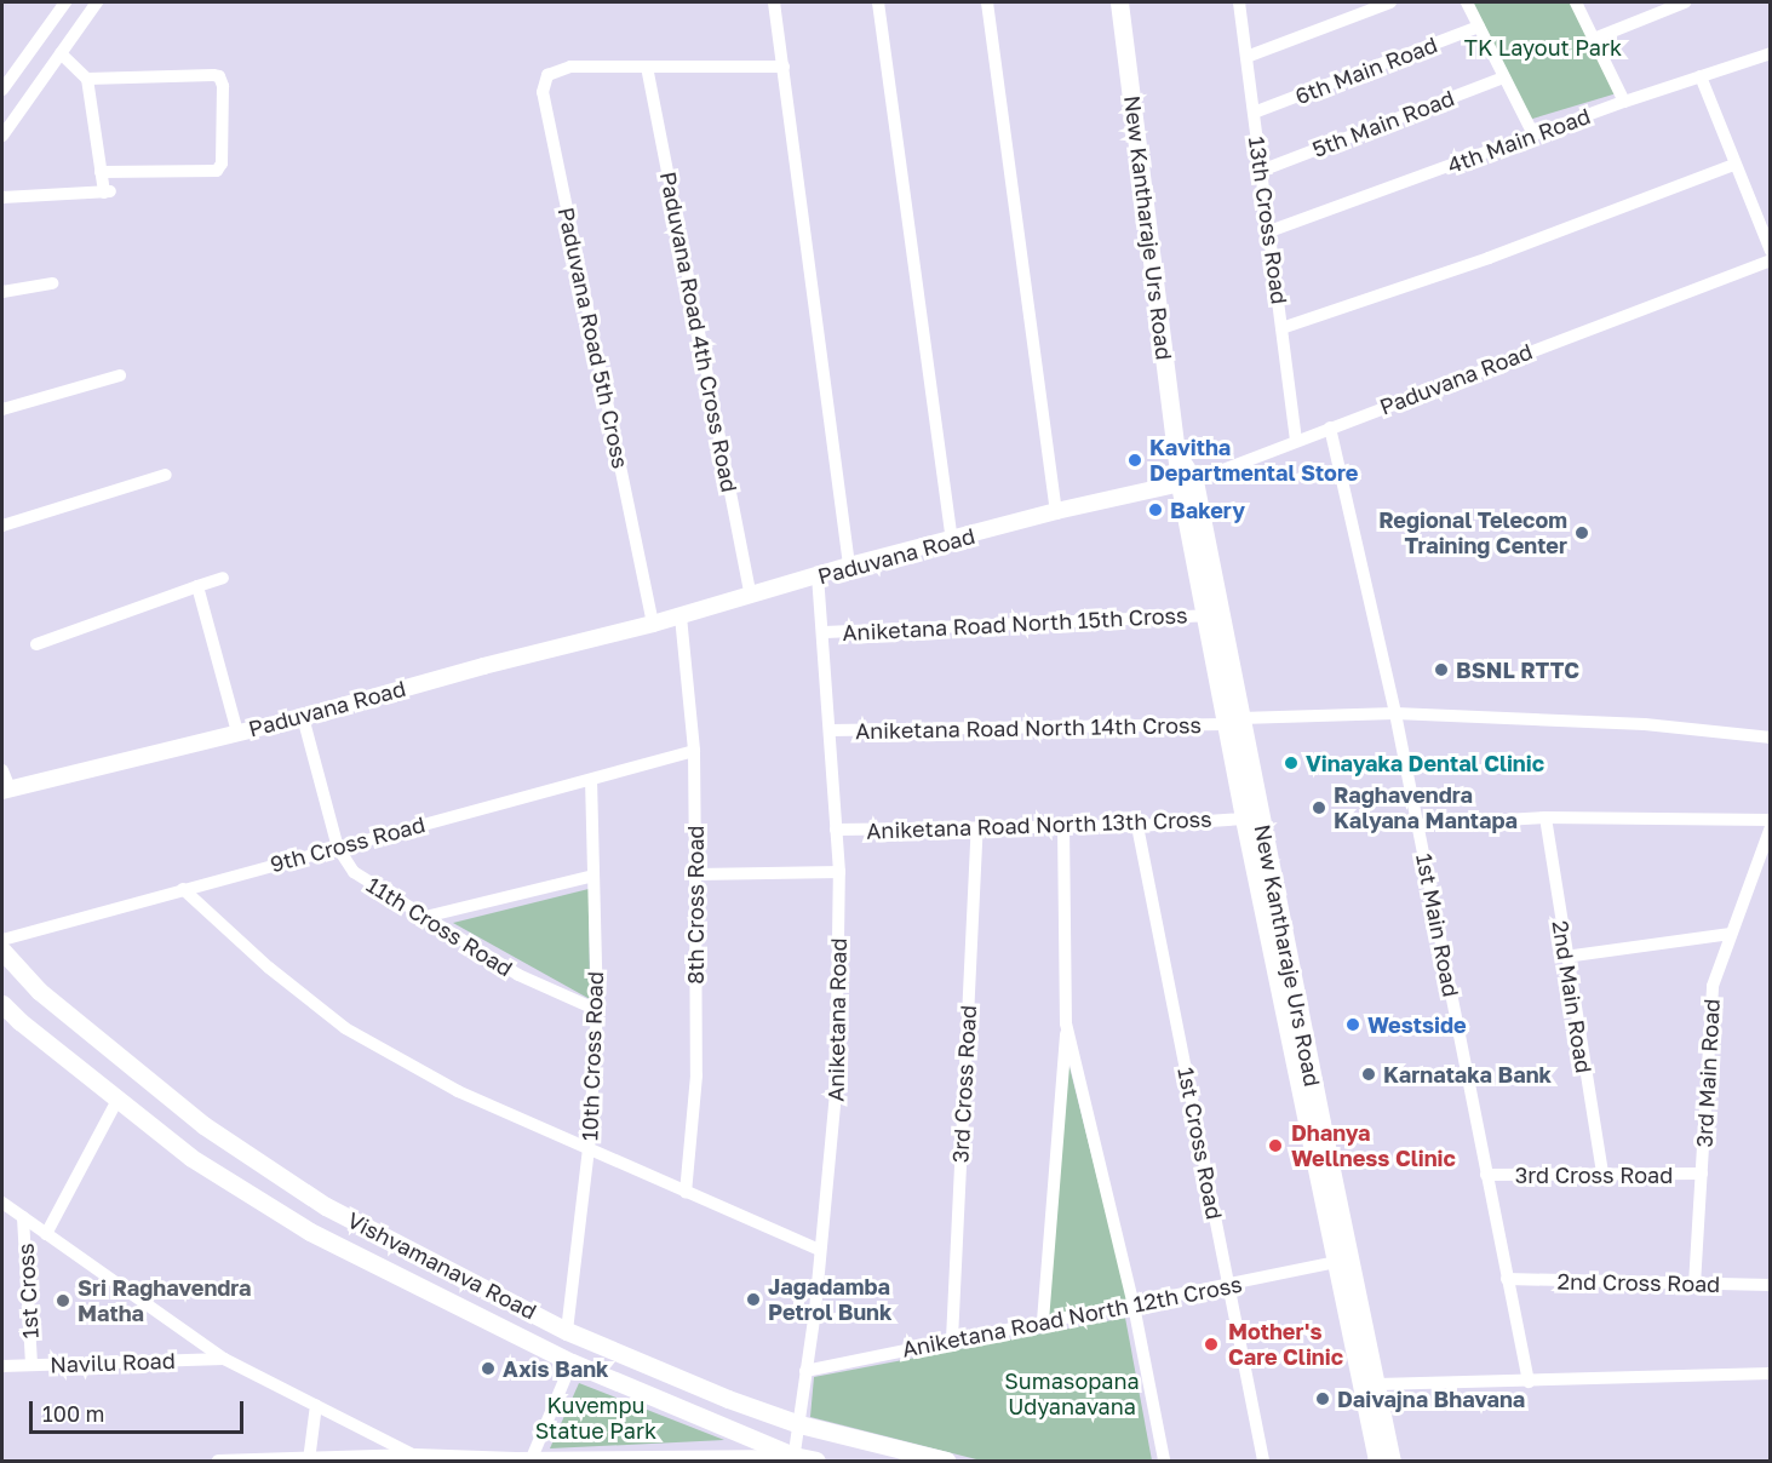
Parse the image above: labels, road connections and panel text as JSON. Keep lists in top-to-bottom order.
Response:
{
  "streets": {
    "main road": ["New Kantharaje Urs Road", "Vishvamanava Road"],
    "street": [
      "6th Main Road",
      "5th Main Road",
      "4th Main Road",
      "13th Cross Road",
      "Paduvana Road 4th Cross Road",
      "Paduvana Road 5th Cross",
      "Paduvana Road",
      "Aniketana Road North 15th Cross",
      "Aniketana Road North 14th Cross",
      "Aniketana Road North 13th Cross",
      "9th Cross Road",
      "8th Cross Road",
      "1st Main Road",
      "11th Cross Road",
      "2nd Main Road",
      "Aniketana Road",
      "10th Cross Road",
      "3rd Main Road",
      "3rd Cross Road",
      "1st Cross Road",
      "2nd Cross Road",
      "1st Cross",
      "Aniketana Road North 12th Cross",
      "Navilu Road"
    ]
  },
  "crossings": [
    ["6th Main Road", "13th Cross Road"],
    ["5th Main Road", "13th Cross Road"],
    ["4th Main Road", "13th Cross Road"],
    ["13th Cross Road", "Paduvana Road"],
    ["New Kantharaje Urs Road", "Paduvana Road"],
    ["New Kantharaje Urs Road", "Aniketana Road North 15th Cross"],
    ["New Kantharaje Urs Road", "Aniketana Road North 14th Cross"],
    ["New Kantharaje Urs Road", "Aniketana Road North 13th Cross"],
    ["New Kantharaje Urs Road", "Aniketana Road North 12th Cross"],
    ["Paduvana Road 4th Cross Road", "Paduvana Road 5th Cross"],
    ["Paduvana Road 4th Cross Road", "Paduvana Road"],
    ["Paduvana Road 5th Cross", "Paduvana Road"],
    ["Paduvana Road", "8th Cross Road"],
    ["Paduvana Road", "1st Main Road"],
    ["Paduvana Road", "11th Cross Road"],
    ["Paduvana Road", "Aniketana Road"],
    ["Aniketana Road North 15th Cross", "Aniketana Road"],
    ["Aniketana Road North 14th Cross", "1st Main Road"],
    ["Aniketana Road North 14th Cross", "Aniketana Road"],
    ["Aniketana Road North 13th Cross", "Aniketana Road"],
    ["Aniketana Road North 13th Cross", "3rd Cross Road"],
    ["Aniketana Road North 13th Cross", "1st Cross Road"],
    ["9th Cross Road", "8th Cross Road"],
    ["9th Cross Road", "11th Cross Road"],
    ["9th Cross Road", "10th Cross Road"],
    ["1st Main Road", "3rd Cross Road"],
    ["1st Main Road", "2nd Cross Road"],
    ["11th Cross Road", "10th Cross Road"],
    ["2nd Main Road", "3rd Cross Road"],
    ["Aniketana Road", "Vishvamanava Road"],
    ["Aniketana Road", "Aniketana Road North 12th Cross"],
    ["10th Cross Road", "Vishvamanava Road"],
    ["3rd Main Road", "3rd Cross Road"],
    ["3rd Main Road", "2nd Cross Road"],
    ["3rd Cross Road", "Aniketana Road North 12th Cross"],
    ["1st Cross Road", "Aniketana Road North 12th Cross"],
    ["1st Cross", "Navilu Road"]
  ],
  "parks": ["TK Layout Park", "Sumasopana Udyanavana", "Kuvempu Statue Park"],
  "places": [
    "Kavitha Departmental Store",
    "Bakery",
    "Regional Telecom Training Center",
    "BSNL RTTC",
    "Vinayaka Dental Clinic",
    "Raghavendra Kalyana Mantapa",
    "Westside",
    "Karnataka Bank",
    "Dhanya Wellness Clinic",
    "Jagadamba Petrol Bunk",
    "Sri Raghavendra Matha",
    "Mother's Care Clinic",
    "Axis Bank",
    "Daivajna Bhavana"
  ],
  "scale_bar": "100 m"
}
